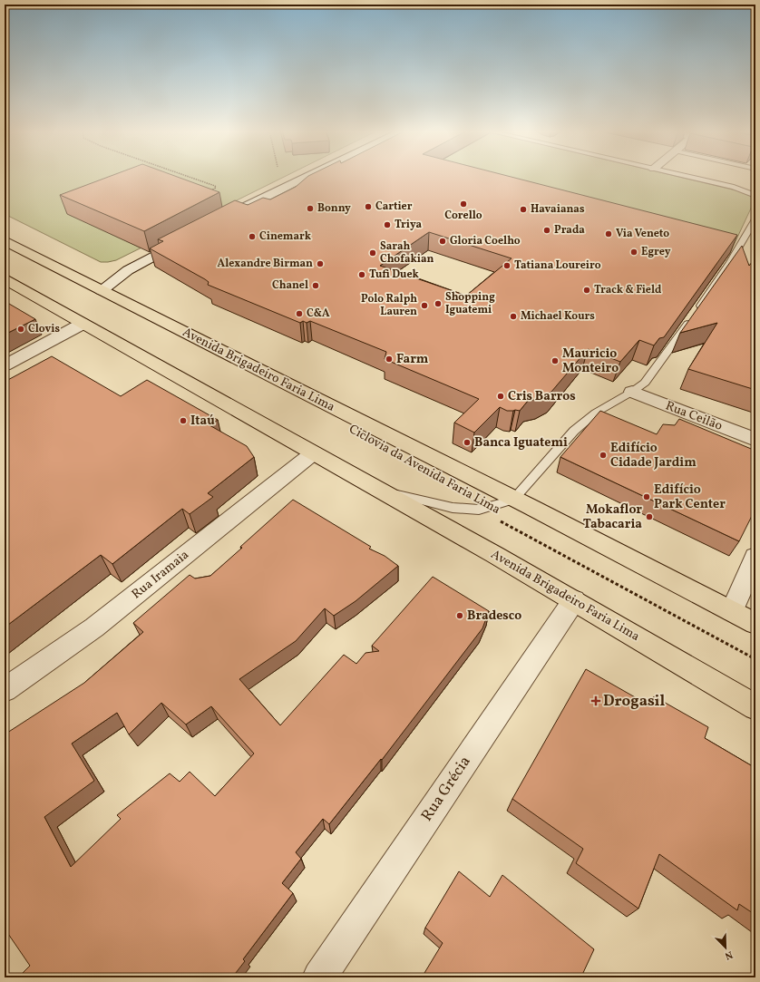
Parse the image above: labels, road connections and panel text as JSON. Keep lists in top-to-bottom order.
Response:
{
  "streets": {
    "highway": ["Avenida Brigadeiro Faria Lima"],
    "street": ["Rua Ceilão", "Rua Iramaia", "Rua Grécia"],
    "path": ["Ciclovia da Avenida Faria Lima"]
  },
  "crossings": [
    ["Avenida Brigadeiro Faria Lima", "Ciclovia da Avenida Faria Lima"],
    ["Avenida Brigadeiro Faria Lima", "Rua Iramaia"],
    ["Avenida Brigadeiro Faria Lima", "Rua Grécia"]
  ],
  "places": {
    "other": [
      "Corello",
      "Cartier",
      "Bonny",
      "Havaianas",
      "Triya",
      "Prada",
      "Via Veneto",
      "Cinemark",
      "Gloria Coelho",
      "Egrey",
      "Sarah Chofakian",
      "Alexandre Birman",
      "Tatiana Loureiro",
      "Tufi Duek",
      "Chanel",
      "Track & Field",
      "Shopping Iguatemi",
      "Polo Ralph Lauren",
      "C&A",
      "Michael Kours",
      "Clovis",
      "Farm",
      "Mauricio Monteiro",
      "Cris Barros",
      "Itaú",
      "Banca Iguatemi",
      "Edifício Cidade Jardim",
      "Edifício Park Center",
      "Mokaflor Tabacaria",
      "Bradesco"
    ],
    "health": ["Drogasil"]
  },
  "north": "bottom right"
}
